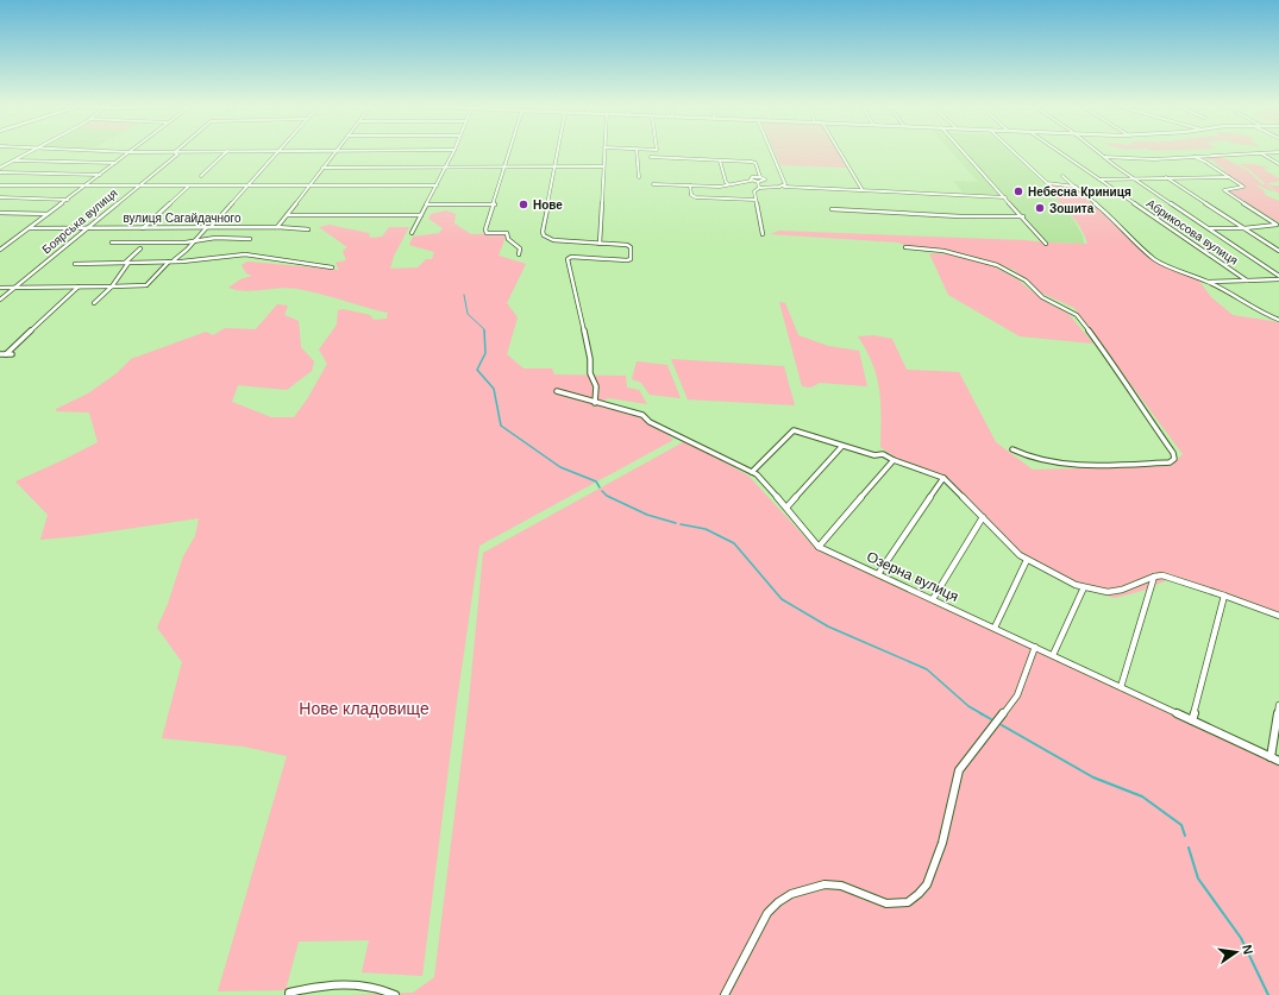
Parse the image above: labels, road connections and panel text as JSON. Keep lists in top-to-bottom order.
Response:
{
  "streets": {
    "street": [
      "вулиця Сагайдачного",
      "Боярська вулиця",
      "Абрикосова вулиця",
      "Озерна вулиця"
    ]
  },
  "crossings": [
    ["вулиця Сагайдачного", "Боярська вулиця"]
  ],
  "parks": ["Нове кладовище"],
  "places": ["Небесна Криниця", "Нове", "Зошита"],
  "north": "right"
}
